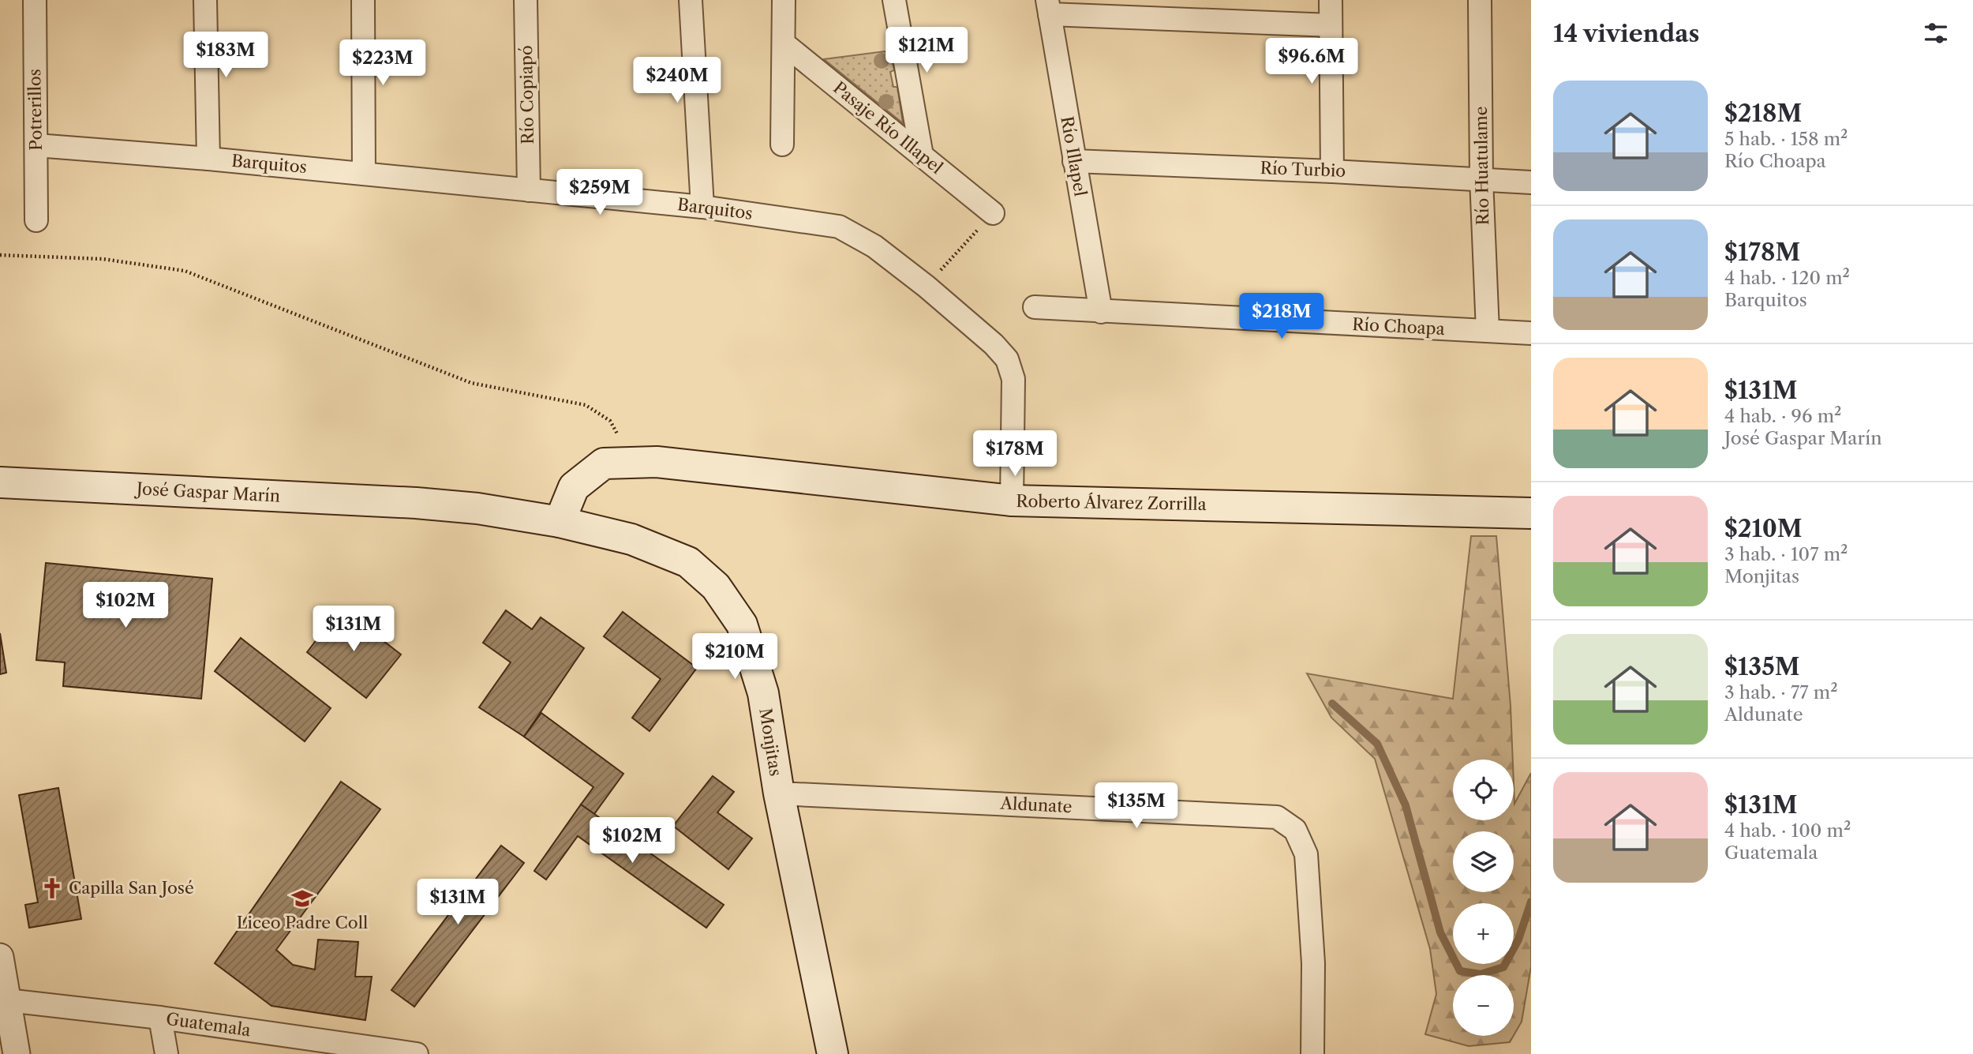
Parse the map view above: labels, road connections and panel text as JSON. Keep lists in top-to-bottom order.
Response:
{
  "streets": {
    "main road": ["José Gaspar Marín", "Roberto Álvarez Zorrilla", "Monjitas"],
    "street": [
      "Río Copiapó",
      "Potrerillos",
      "Pasaje Río Illapel",
      "Río Illapel",
      "Barquitos",
      "Río Huatulame",
      "Río Turbio",
      "Río Choapa",
      "Aldunate",
      "Guatemala"
    ]
  },
  "crossings": [
    ["Río Copiapó", "Barquitos"],
    ["Potrerillos", "Barquitos"],
    ["Río Illapel", "Río Turbio"],
    ["Río Illapel", "Río Choapa"],
    ["Barquitos", "Roberto Álvarez Zorrilla"],
    ["Río Huatulame", "Río Turbio"],
    ["Río Huatulame", "Río Choapa"],
    ["José Gaspar Marín", "Monjitas"],
    ["Roberto Álvarez Zorrilla", "Monjitas"],
    ["Monjitas", "Aldunate"]
  ],
  "places": {
    "church": ["Capilla San José"],
    "school or university": ["Liceo Padre Coll"]
  },
  "page": {
    "heading": "14 viviendas",
    "price": [
      "$121M",
      "$183M",
      "$96.6M",
      "$223M",
      "$240M",
      "$259M",
      "$218M",
      "$178M",
      "$102M",
      "$131M",
      "$210M",
      "$135M",
      "$102M",
      "$131M"
    ],
    "list": [
      {
        "name": "$218M",
        "note": "5 hab. · 158 m² · Río Choapa"
      },
      {
        "name": "$178M",
        "note": "4 hab. · 120 m² · Barquitos"
      },
      {
        "name": "$131M",
        "note": "4 hab. · 96 m² · José Gaspar Marín"
      },
      {
        "name": "$210M",
        "note": "3 hab. · 107 m² · Monjitas"
      },
      {
        "name": "$135M",
        "note": "3 hab. · 77 m² · Aldunate"
      },
      {
        "name": "$131M",
        "note": "4 hab. · 100 m² · Guatemala"
      }
    ],
    "map_buttons": ["+", "−"]
  }
}
